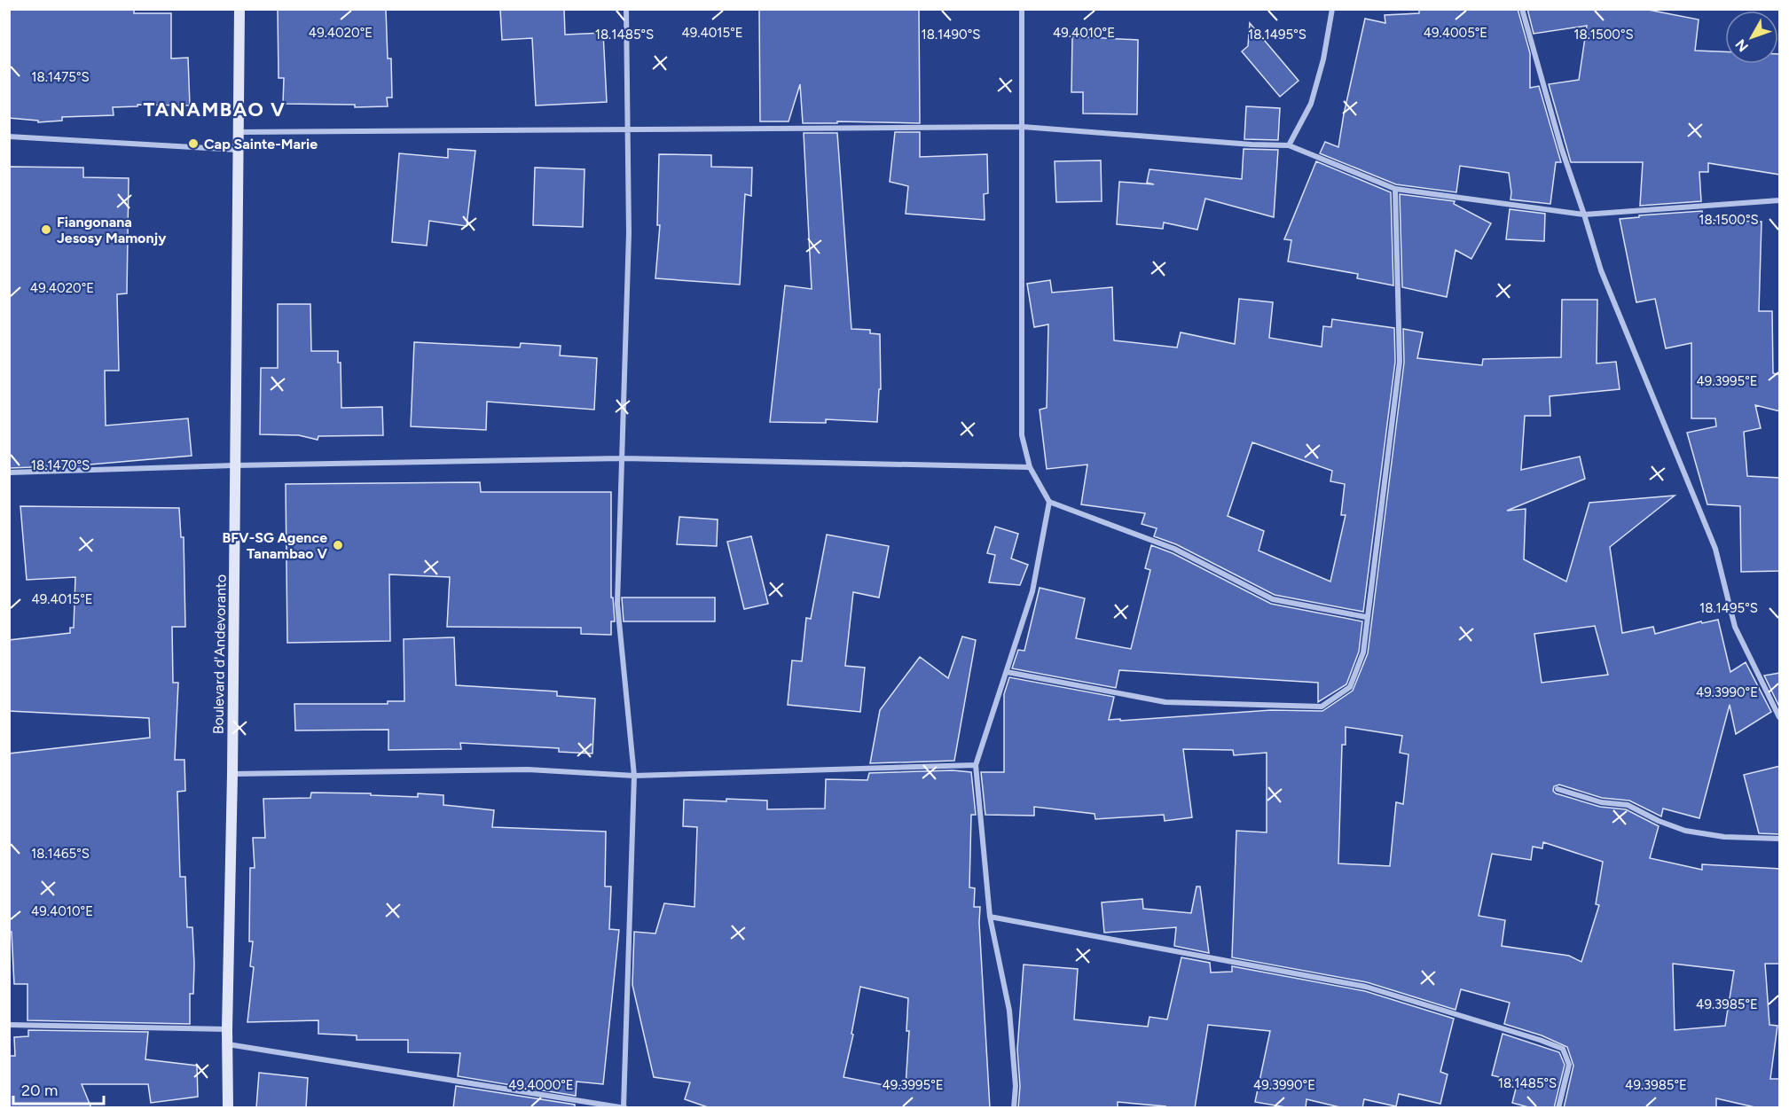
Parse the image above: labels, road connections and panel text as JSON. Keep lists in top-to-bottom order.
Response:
{
  "streets": {
    "main road": ["Boulevard d'Andevoranto"]
  },
  "districts": ["TANAMBAO V"],
  "places": ["Cap Sainte-Marie", "Fiangonana Jesosy Mamonjy", "BFV-SG Agence Tanambao V"],
  "scale_bar": "20 m",
  "north": "bottom left",
  "coordinates": [
    "49.4020°E",
    "49.4015°E",
    "49.4010°E",
    "49.4005°E",
    "18.1500°S",
    "18.1485°S",
    "18.1490°S",
    "18.1495°S",
    "18.1475°S",
    "49.3995°E",
    "18.1470°S",
    "49.3990°E",
    "18.1465°S",
    "49.3985°E",
    "49.4000°E"
  ]
}
